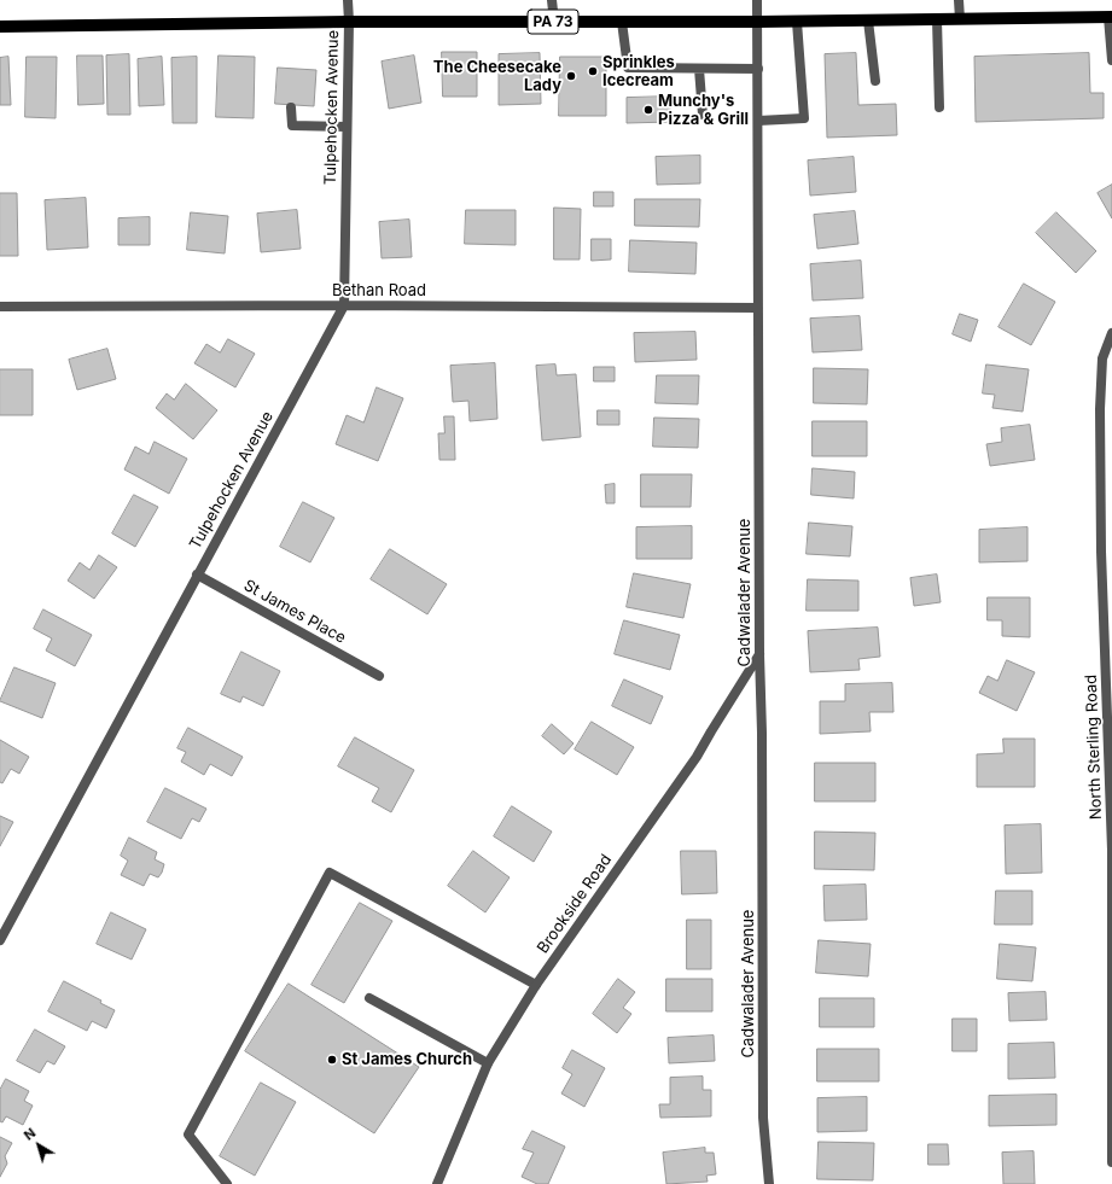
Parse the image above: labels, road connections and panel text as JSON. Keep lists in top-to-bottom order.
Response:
{
  "streets": {
    "main road": ["PA 73"],
    "street": [
      "Tulpehocken Avenue",
      "Bethan Road",
      "Cadwalader Avenue",
      "St James Place",
      "North Sterling Road",
      "Brookside Road"
    ]
  },
  "crossings": [
    ["PA 73", "Tulpehocken Avenue"],
    ["PA 73", "Cadwalader Avenue"],
    ["Tulpehocken Avenue", "Bethan Road"],
    ["Tulpehocken Avenue", "St James Place"],
    ["Bethan Road", "Cadwalader Avenue"],
    ["Cadwalader Avenue", "Brookside Road"]
  ],
  "places": [
    "Sprinkles Icecream",
    "The Cheesecake Lady",
    "Munchy's Pizza & Grill",
    "St James Church"
  ],
  "north": "top left"
}
